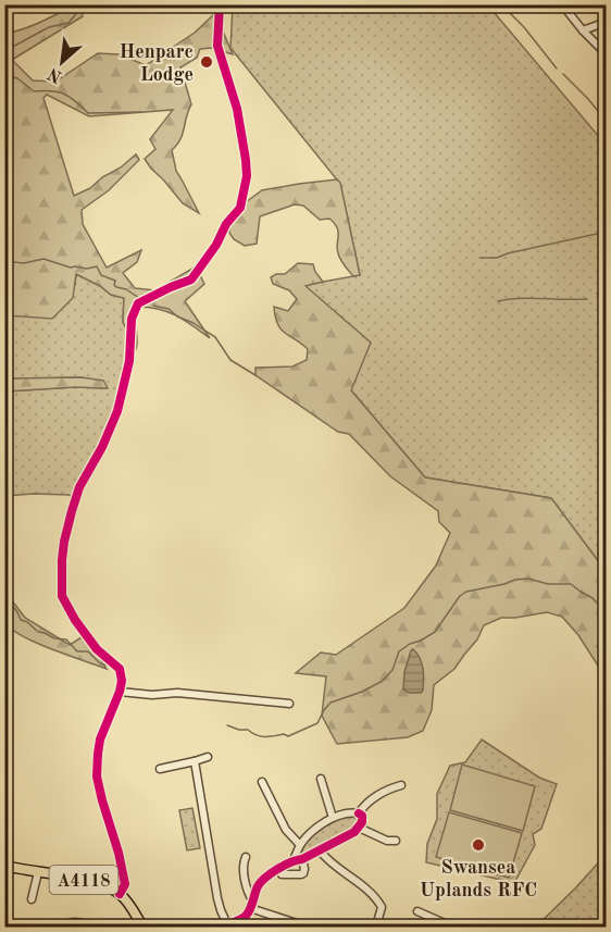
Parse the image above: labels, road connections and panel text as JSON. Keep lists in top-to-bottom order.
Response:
{
  "streets": {
    "main road": ["A4118"]
  },
  "places": ["Henparc Lodge", "Swansea Uplands RFC"],
  "north": "bottom left"
}
